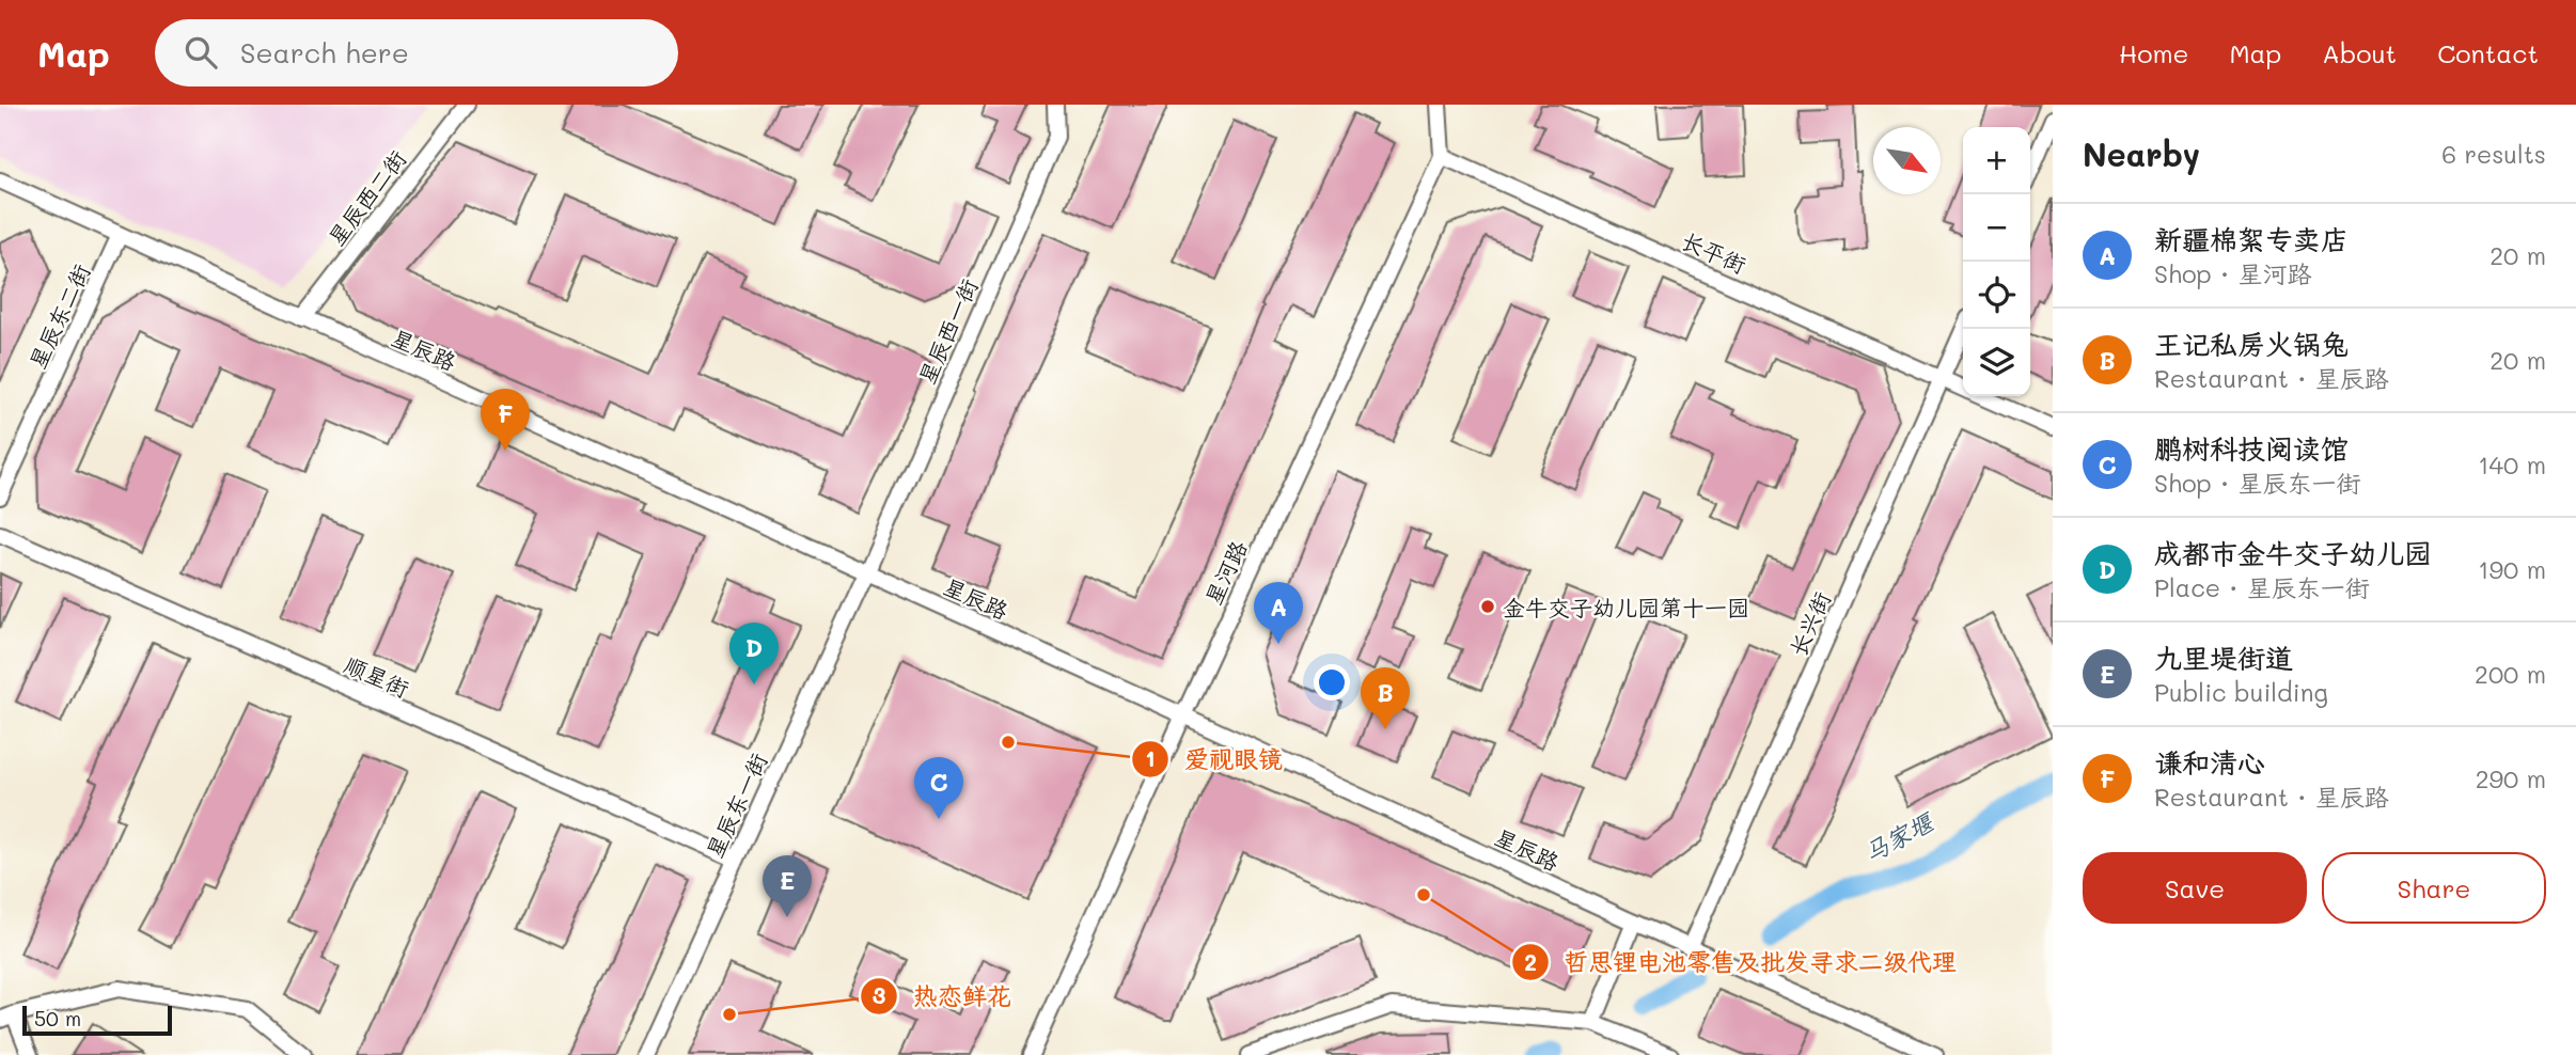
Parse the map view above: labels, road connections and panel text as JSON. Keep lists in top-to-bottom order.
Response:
{
  "streets": {
    "street": [
      "星辰西二街",
      "长平街",
      "星辰东二街",
      "星辰西一街",
      "星辰路",
      "星河路",
      "长兴街",
      "顺星街",
      "星辰东一街"
    ]
  },
  "crossings": [
    ["星辰西二街", "星辰路"],
    ["长平街", "星河路"],
    ["长平街", "长兴街"],
    ["星辰东二街", "星辰路"],
    ["星辰西一街", "星辰路"],
    ["星辰西一街", "星辰东一街"],
    ["星辰路", "星河路"],
    ["星辰路", "长兴街"],
    ["星辰路", "星辰东一街"],
    ["顺星街", "星辰东一街"]
  ],
  "water": ["马家堰"],
  "places": [
    "金牛交子幼儿园第十一园",
    "爱视眼镜",
    "哲思锂电池零售及批发寻求二级代理",
    "热恋鲜花"
  ],
  "scale_bar": "50 m",
  "north": "bottom right",
  "page": {
    "header": "Map",
    "search": "Search here",
    "nav": [
      "Home",
      "Map",
      "About",
      "Contact"
    ],
    "heading": ["Nearby", "6 results"],
    "map_buttons": ["+", "−"],
    "list": [
      {
        "mark": "A",
        "name": "新疆棉絮专卖店",
        "note": "Shop · 星河路",
        "value": "20 m"
      },
      {
        "mark": "B",
        "name": "王记私房火锅兔",
        "note": "Restaurant · 星辰路",
        "value": "20 m"
      },
      {
        "mark": "C",
        "name": "鹏树科技阅读馆",
        "note": "Shop · 星辰东一街",
        "value": "140 m"
      },
      {
        "mark": "D",
        "name": "成都市金牛交子幼儿园",
        "note": "Place · 星辰东一街",
        "value": "190 m"
      },
      {
        "mark": "E",
        "name": "九里堤街道",
        "note": "Public building",
        "value": "200 m"
      },
      {
        "mark": "F",
        "name": "谦和清心",
        "note": "Restaurant · 星辰路",
        "value": "290 m"
      }
    ],
    "pins": [
      "F",
      "A",
      "D",
      "B",
      "C",
      "E"
    ],
    "buttons": ["Save", "Share"],
    "scale": "50 m"
  }
}
